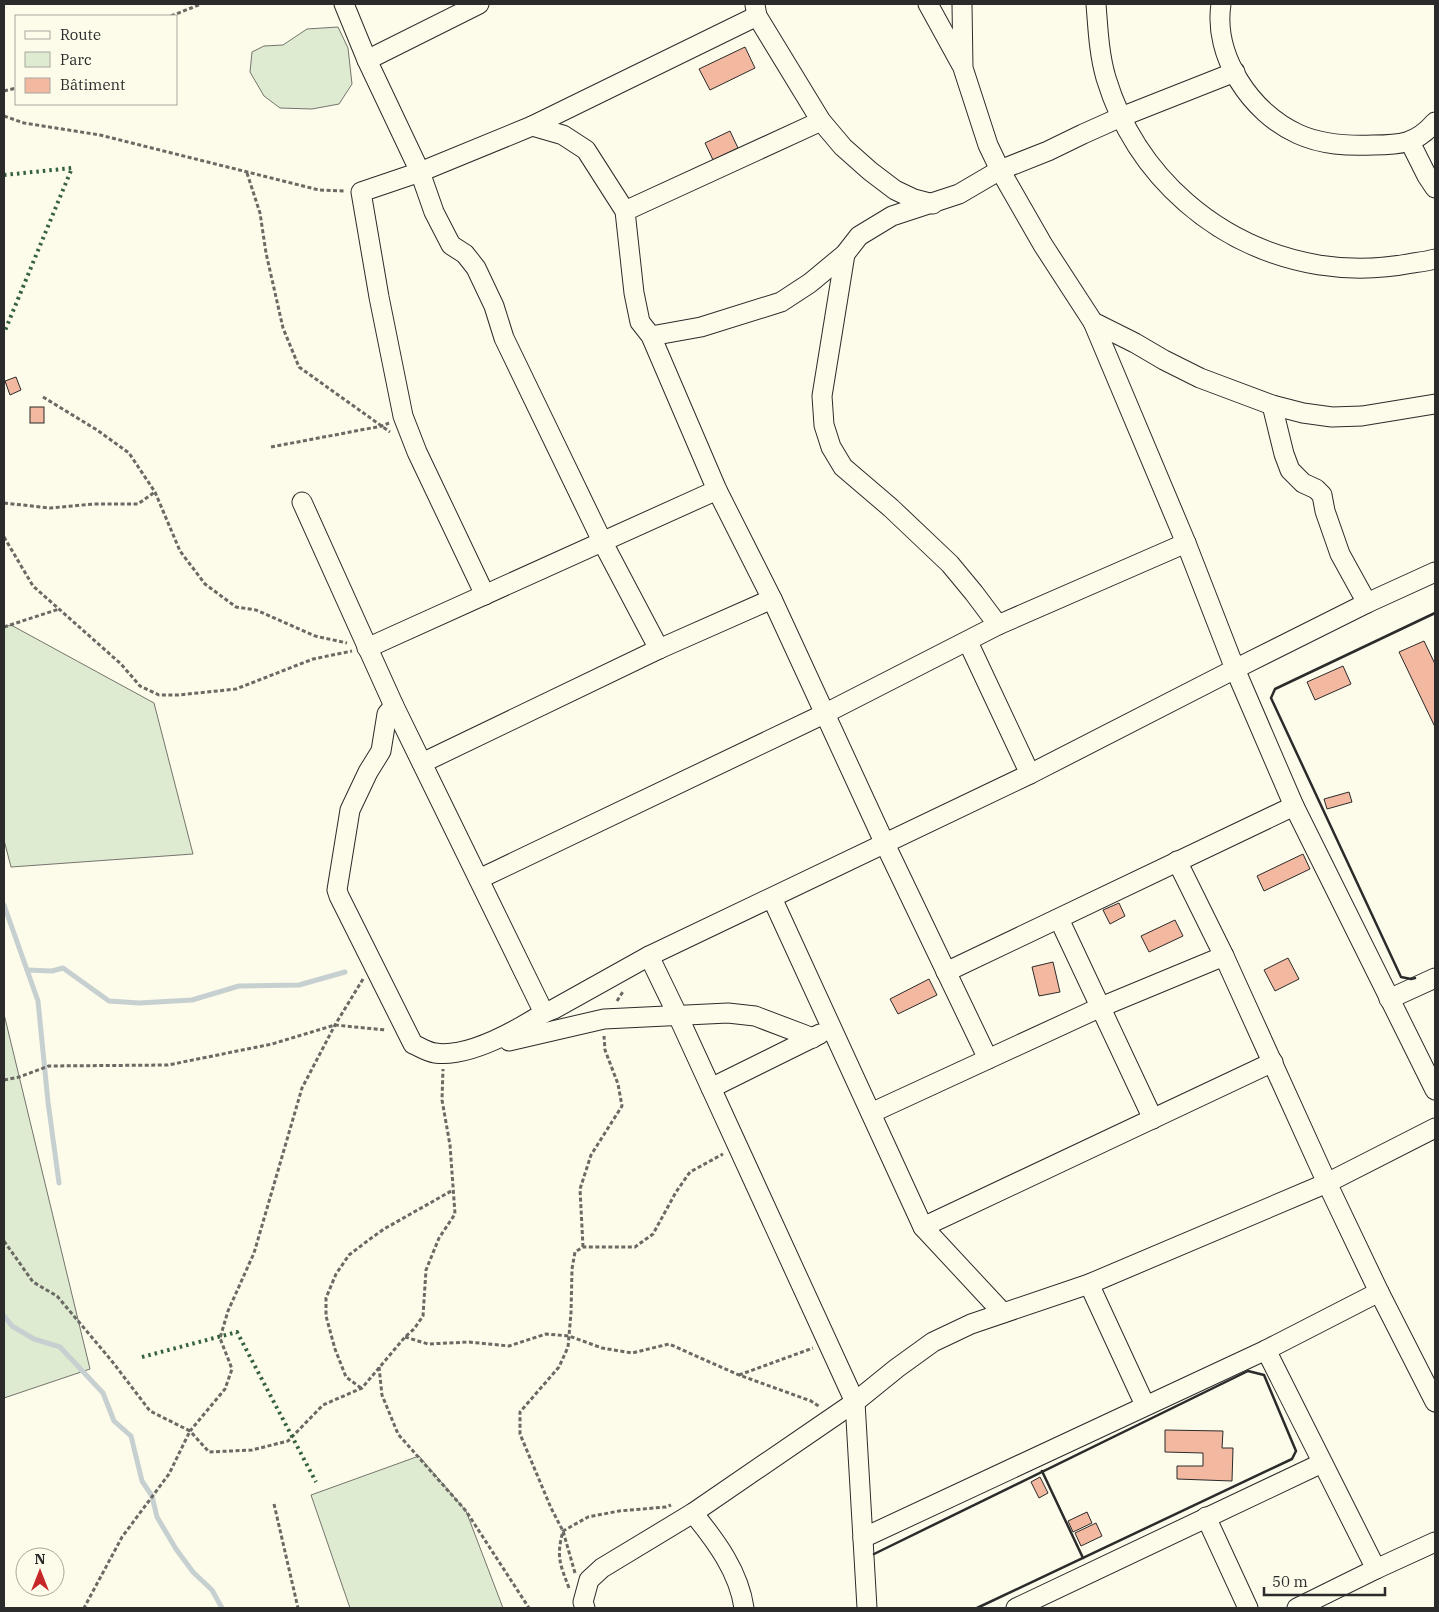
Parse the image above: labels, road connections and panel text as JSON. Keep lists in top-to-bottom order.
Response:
{
  "legend": ["Route", "Parc", "Bâtiment"],
  "scale_bar": "50 m",
  "north": "top"
}
